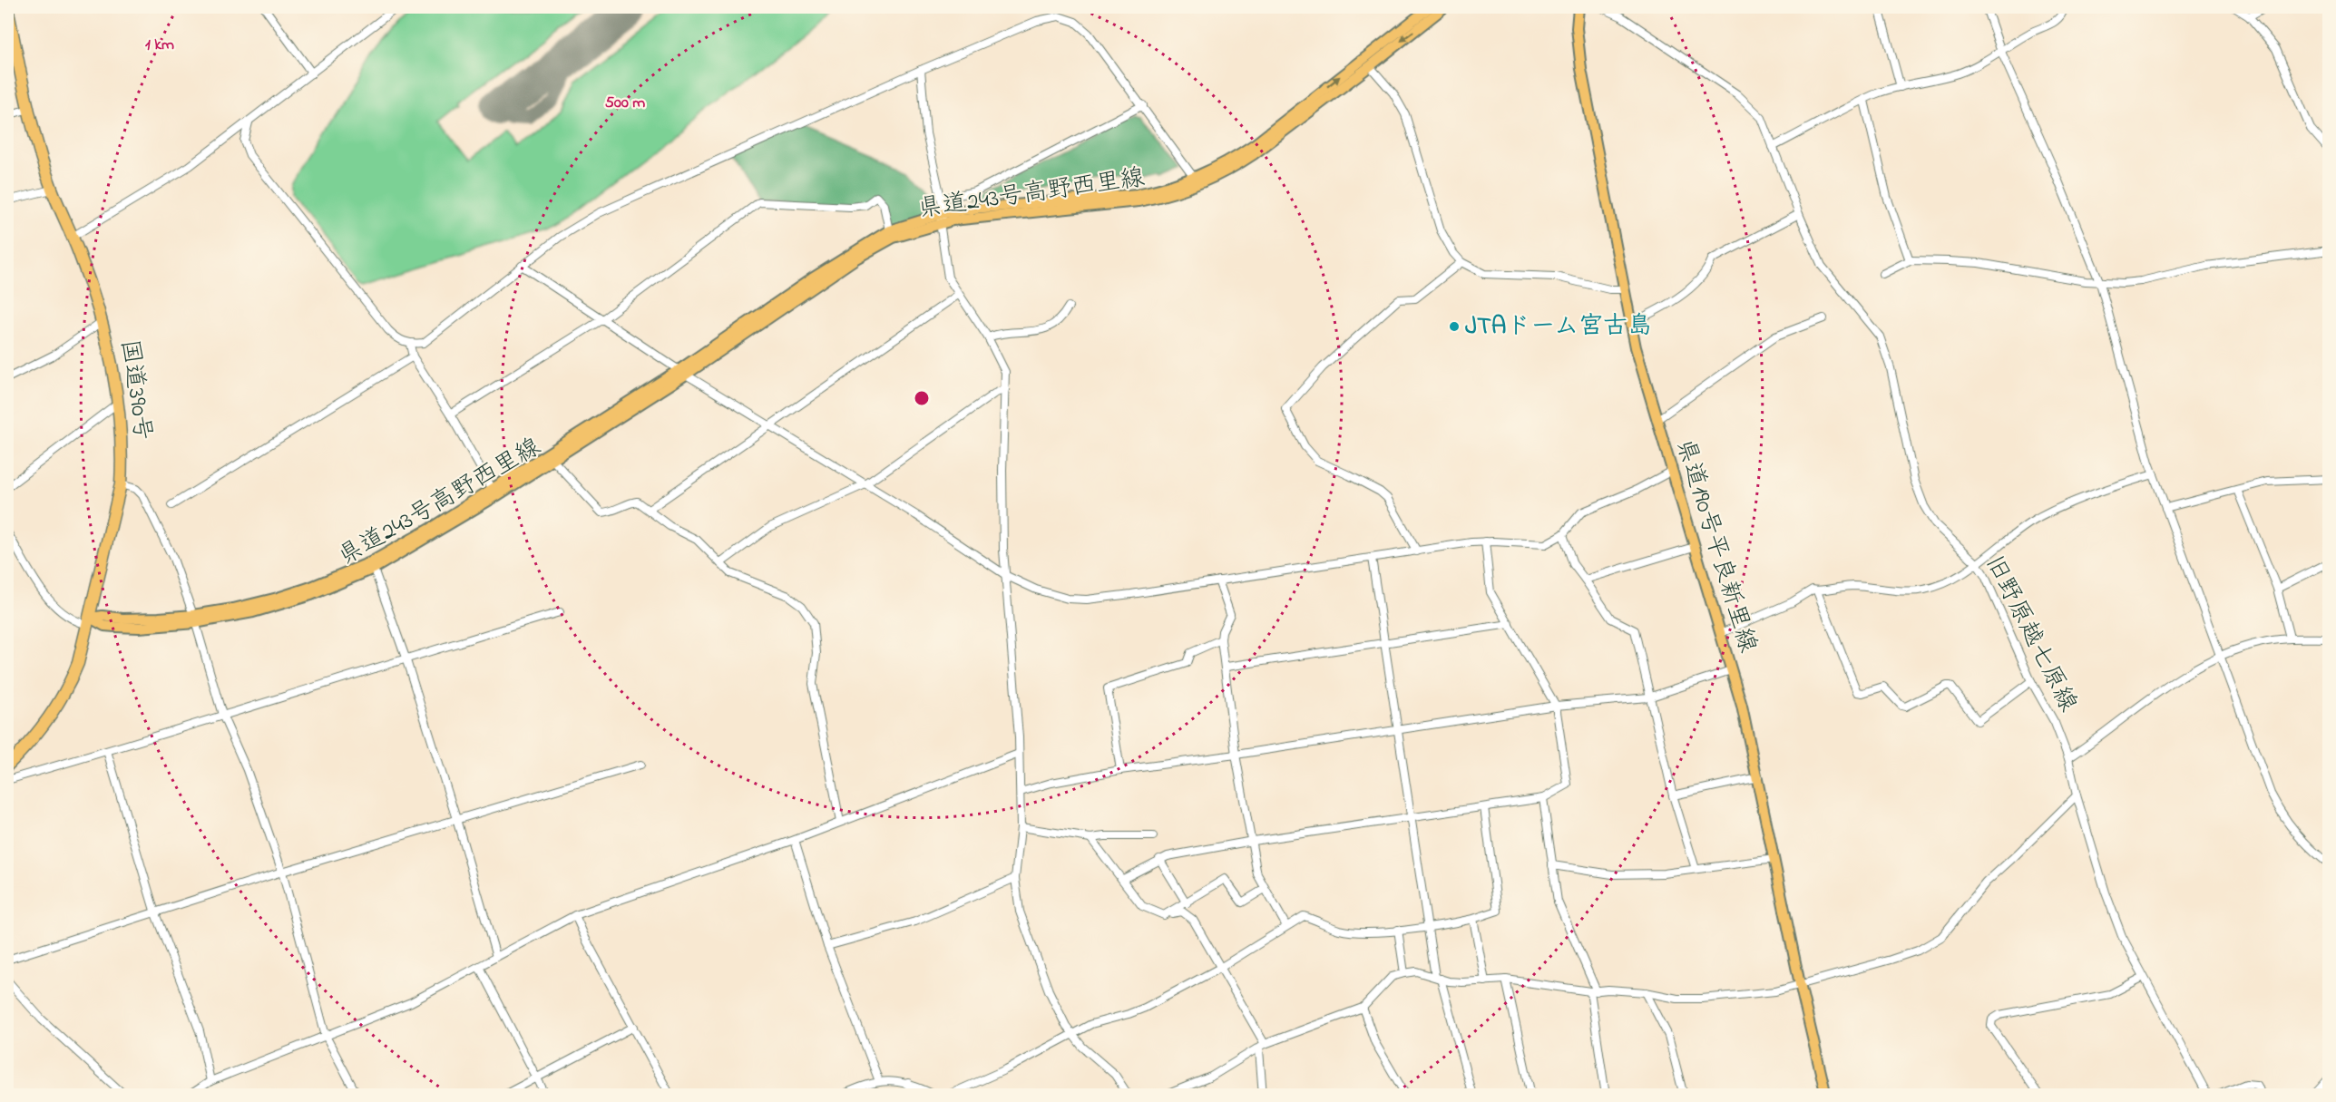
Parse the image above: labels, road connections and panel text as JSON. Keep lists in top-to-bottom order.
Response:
{
  "streets": {
    "highway": ["国道390号"],
    "main road": ["県道243号高野西里線", "県道190号平良新里線"],
    "street": ["旧野原越七原線"]
  },
  "crossings": [
    ["県道243号高野西里線", "国道390号"]
  ],
  "places": ["JTAドーム宮古島"],
  "rings": ["1 km", "500 m"]
}
